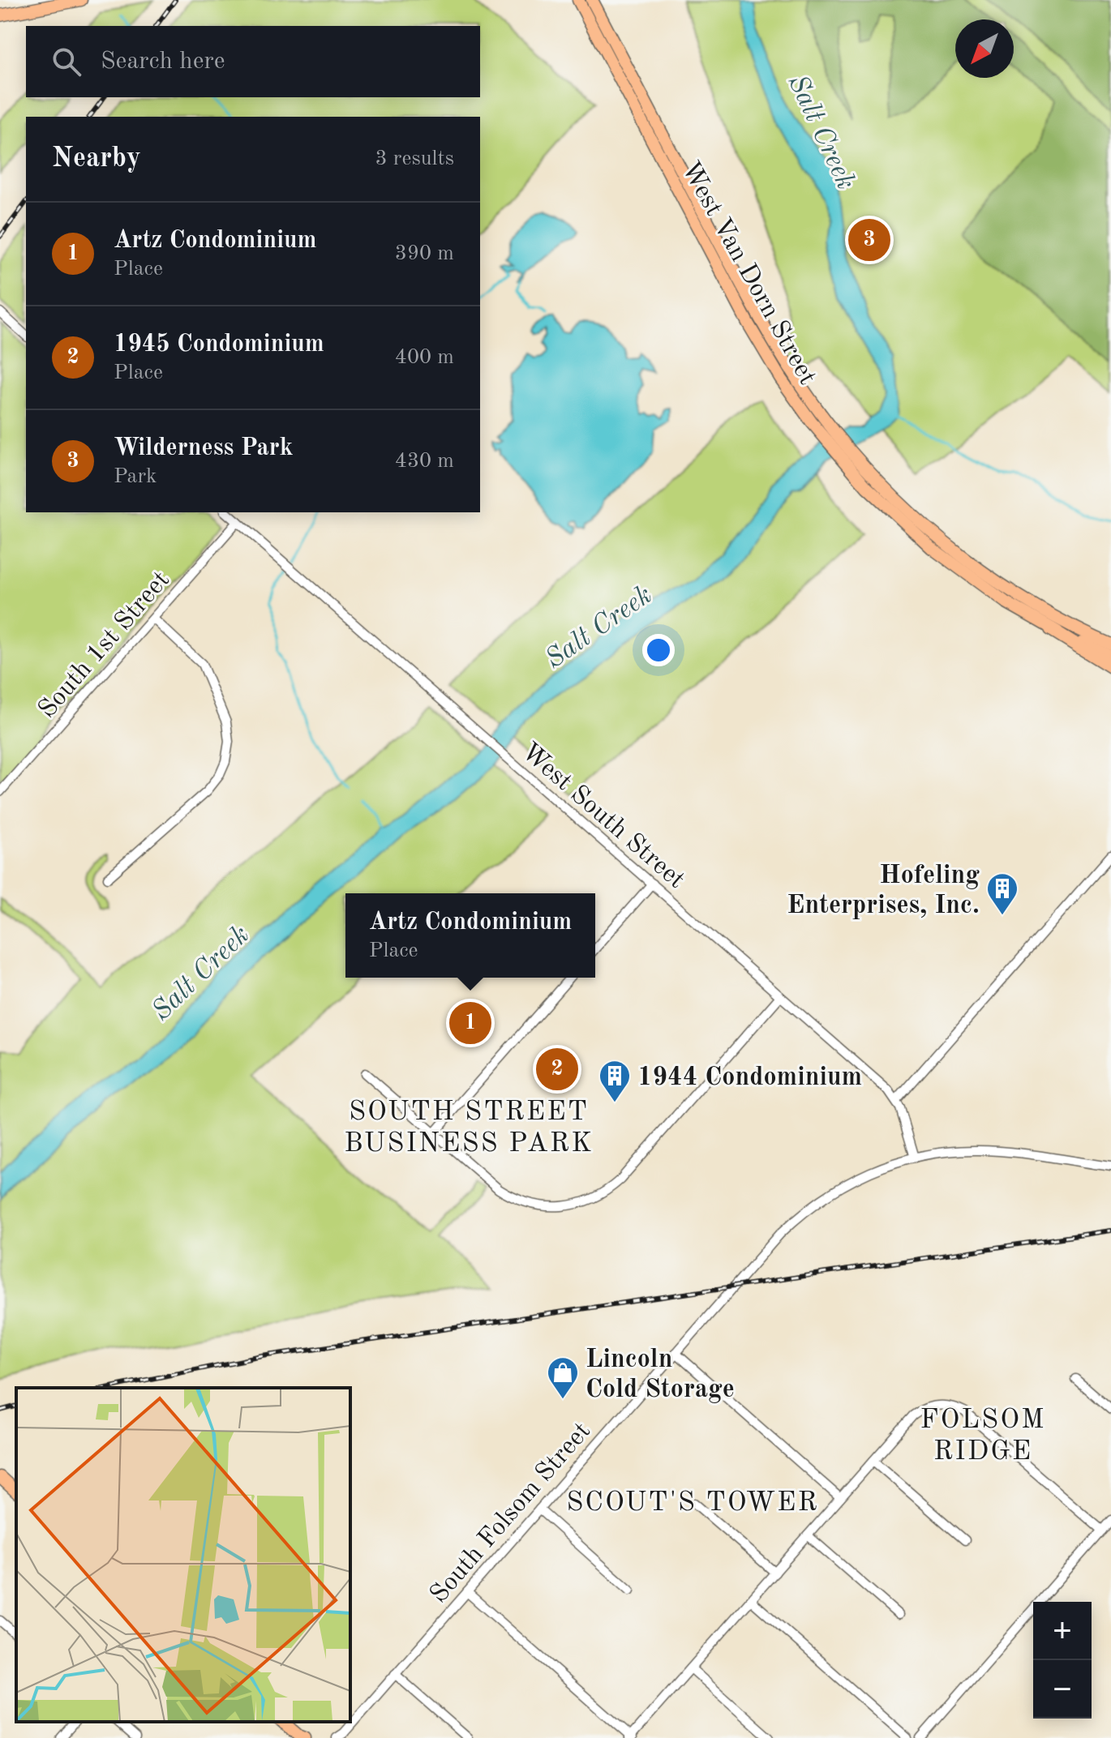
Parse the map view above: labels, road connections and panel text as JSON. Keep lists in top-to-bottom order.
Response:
{
  "streets": {
    "main road": ["West Van Dorn Street"],
    "street": ["South 1st Street", "West South Street", "South Folsom Street"]
  },
  "crossings": [
    ["South 1st Street", "West South Street"],
    ["West South Street", "South Folsom Street"]
  ],
  "districts": ["SOUTH STREET BUSINESS PARK", "FOLSOM RIDGE", "SCOUT'S TOWER"],
  "water": ["Salt Creek"],
  "places": {
    "building": ["Hofeling Enterprises, Inc.", "1944 Condominium"],
    "shop": ["Lincoln Cold Storage"]
  },
  "north": "bottom left",
  "page": {
    "search": "Search here",
    "heading": ["Nearby", "3 results"],
    "list": [
      {
        "mark": "1",
        "name": "Artz Condominium",
        "note": "Place",
        "value": "390 m"
      },
      {
        "mark": "2",
        "name": "1945 Condominium",
        "note": "Place",
        "value": "400 m"
      },
      {
        "mark": "3",
        "name": "Wilderness Park",
        "note": "Park",
        "value": "430 m"
      }
    ],
    "pins": ["3", "1", "2"],
    "popup": ["Artz Condominium", "Place"],
    "map_buttons": ["+", "−"]
  }
}
